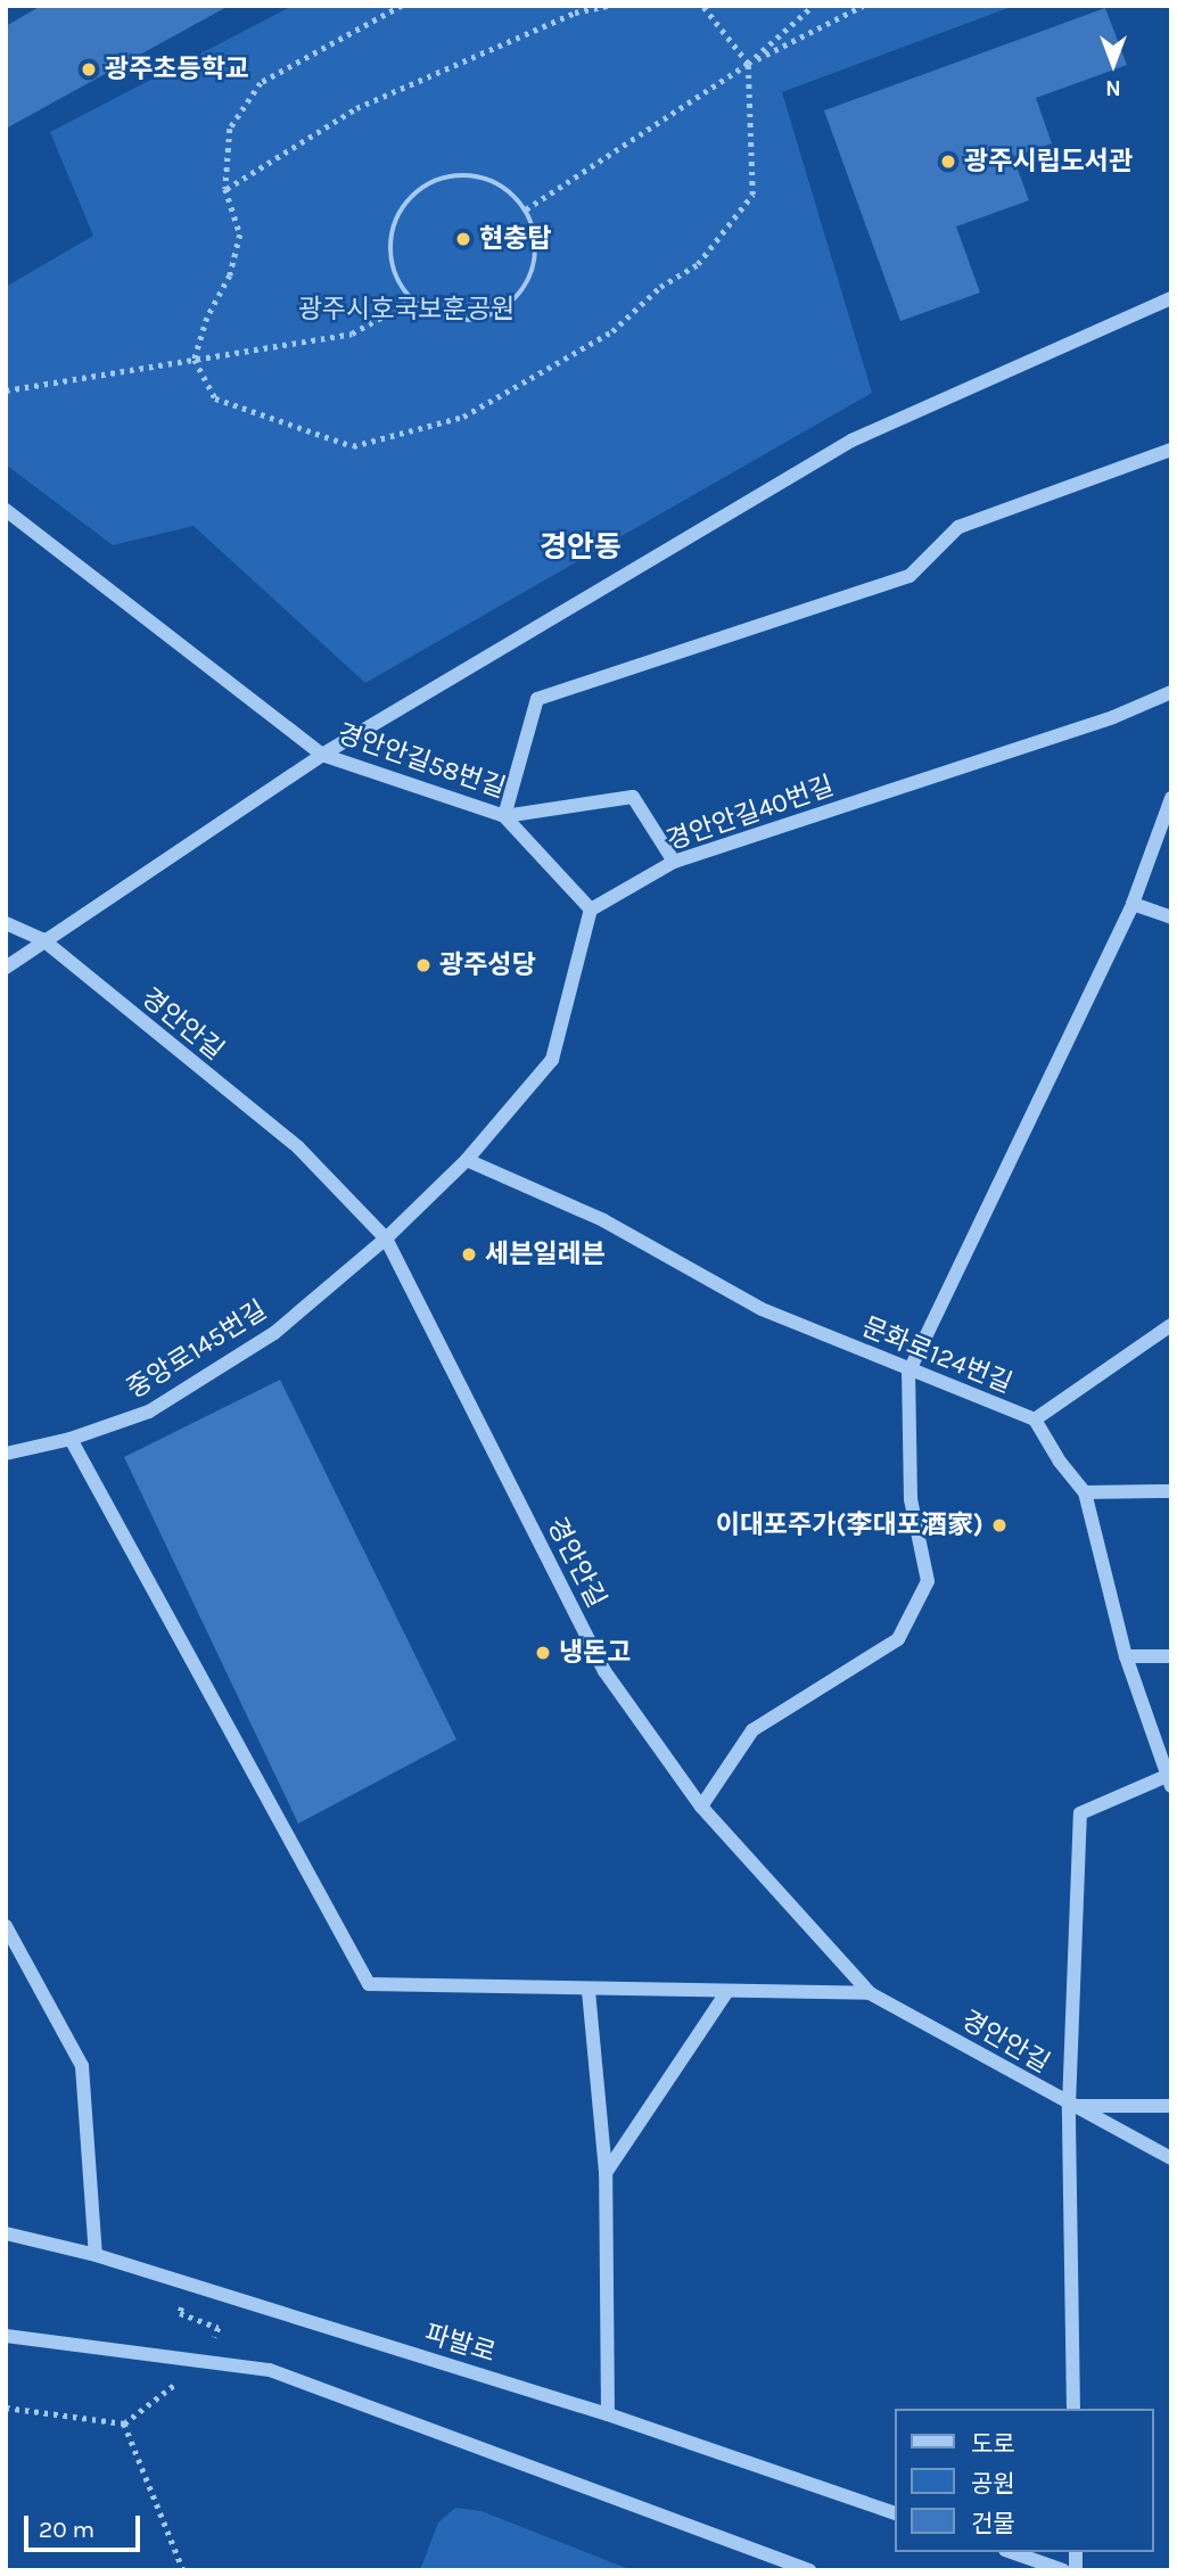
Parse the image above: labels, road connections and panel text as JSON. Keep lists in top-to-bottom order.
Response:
{
  "streets": {
    "street": [
      "경안안길58번길",
      "경안안길40번길",
      "경안안길",
      "중앙로145번길",
      "문화로124번길",
      "파발로"
    ]
  },
  "crossings": [
    ["경안안길58번길", "경안안길40번길"],
    ["경안안길", "중앙로145번길"]
  ],
  "districts": ["경안동"],
  "parks": ["광주시호국보훈공원"],
  "places": [
    "광주초등학교",
    "광주시립도서관",
    "현충탑",
    "광주성당",
    "세븐일레븐",
    "이대포주가(李대포酒家)",
    "냉돈고"
  ],
  "legend": ["도로", "공원", "건물"],
  "scale_bar": "20 m",
  "north": "bottom"
}
